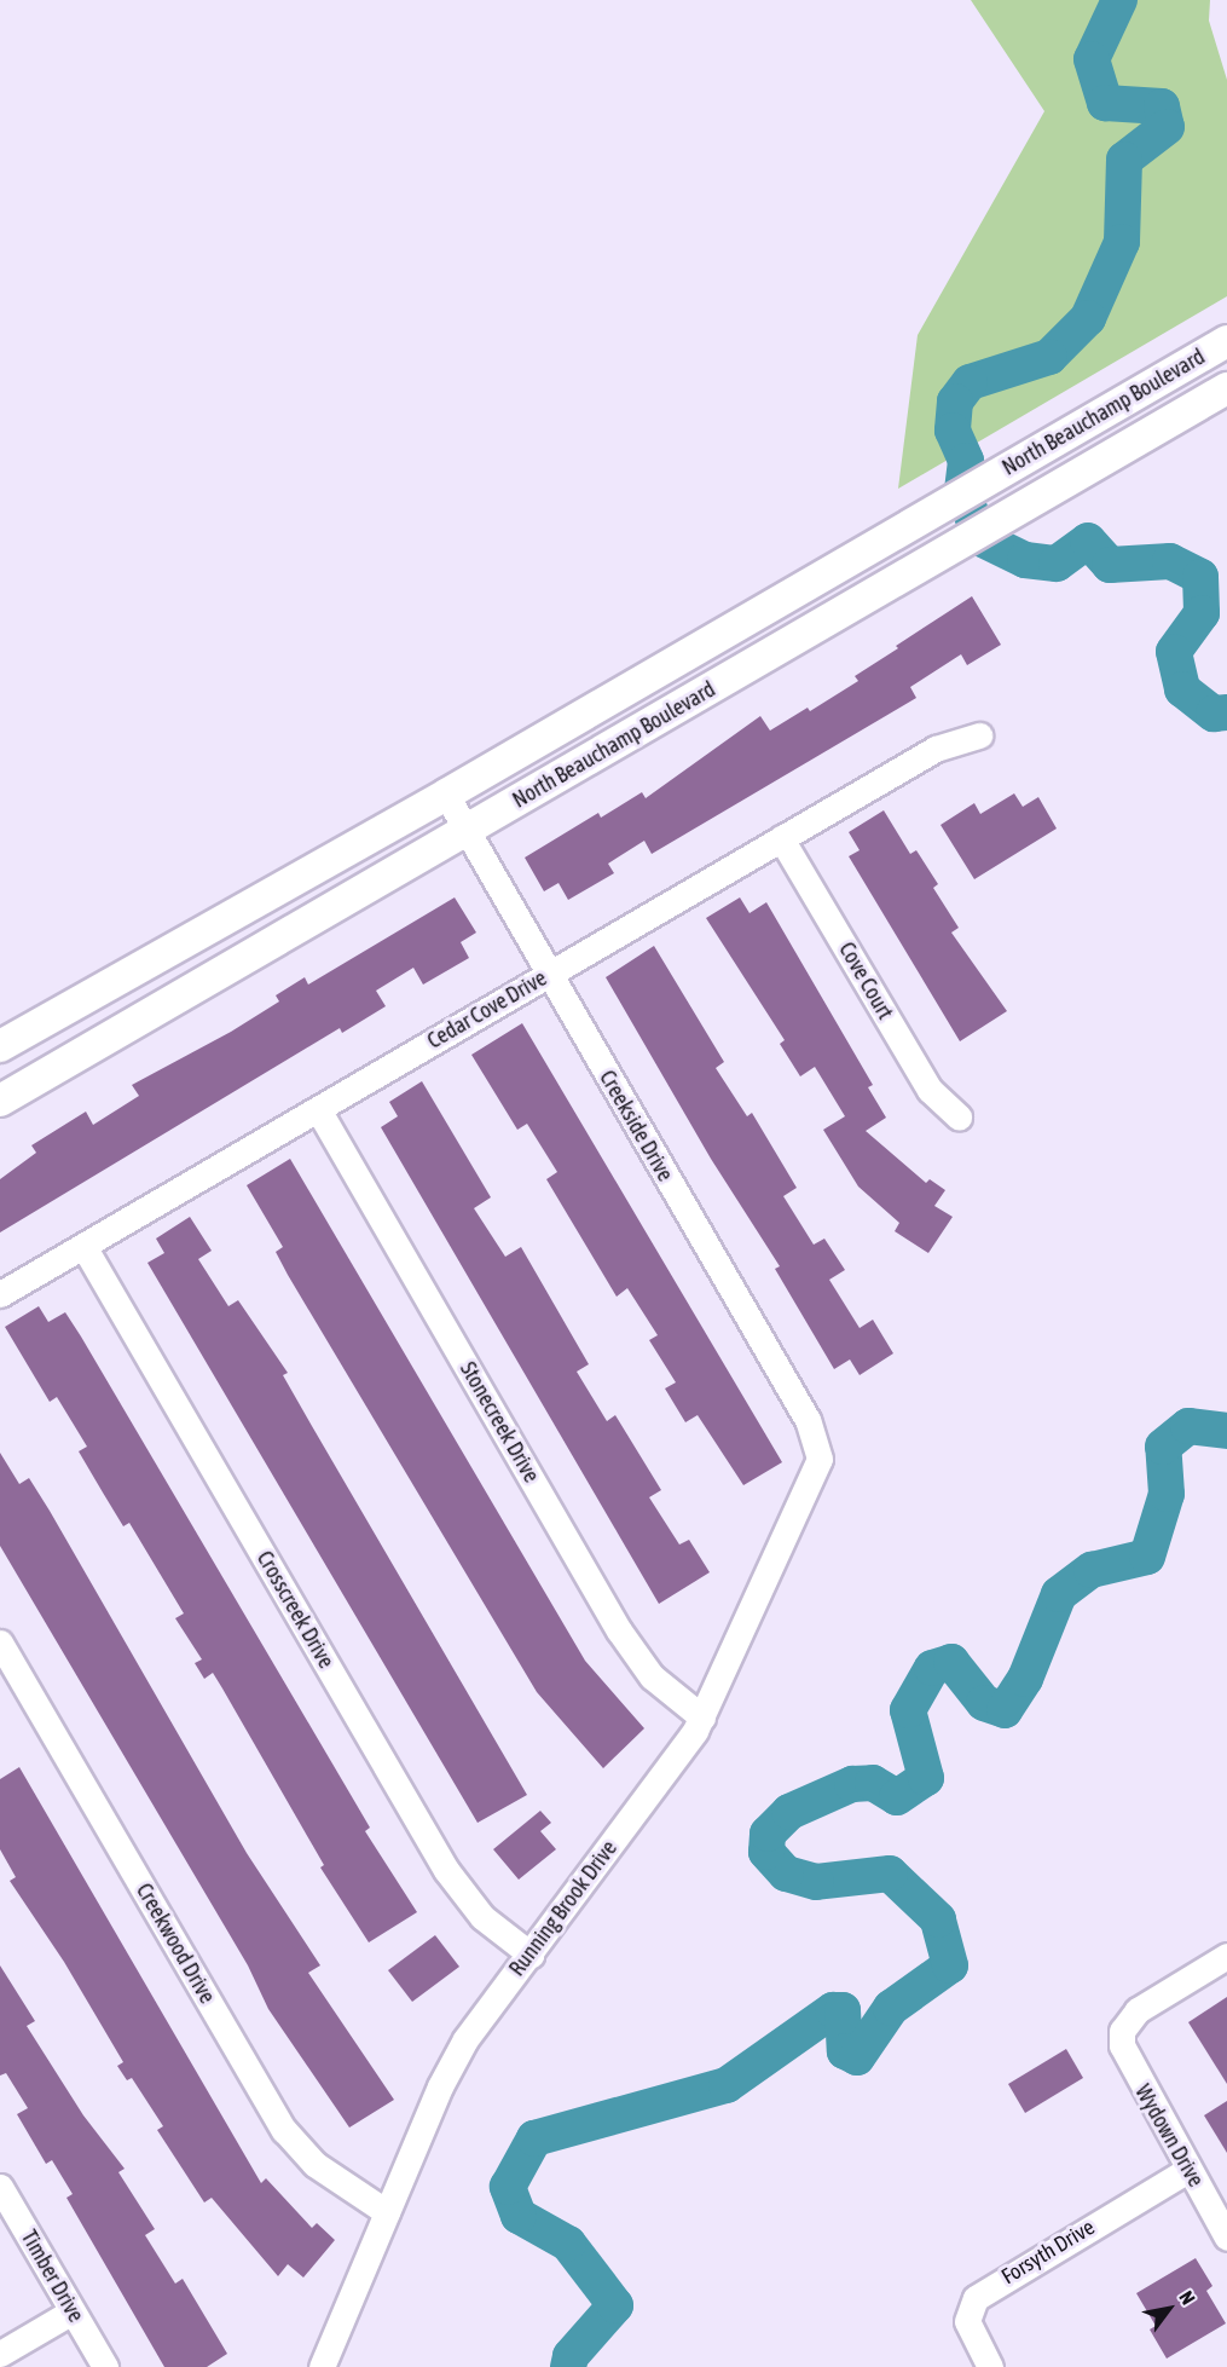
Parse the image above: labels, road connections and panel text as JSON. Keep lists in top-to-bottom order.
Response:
{
  "streets": {
    "street": [
      "North Beauchamp Boulevard",
      "Cove Court",
      "Cedar Cove Drive",
      "Creekside Drive",
      "Stonecreek Drive",
      "Crosscreek Drive",
      "Running Brook Drive",
      "Creekwood Drive",
      "Wydown Drive",
      "Forsyth Drive",
      "Timber Drive"
    ]
  },
  "crossings": [
    ["North Beauchamp Boulevard", "Creekside Drive"],
    ["Cove Court", "Cedar Cove Drive"],
    ["Cedar Cove Drive", "Creekside Drive"],
    ["Cedar Cove Drive", "Stonecreek Drive"],
    ["Cedar Cove Drive", "Crosscreek Drive"],
    ["Creekside Drive", "Running Brook Drive"],
    ["Stonecreek Drive", "Running Brook Drive"],
    ["Crosscreek Drive", "Running Brook Drive"],
    ["Running Brook Drive", "Creekwood Drive"],
    ["Wydown Drive", "Forsyth Drive"]
  ],
  "north": "top right"
}
